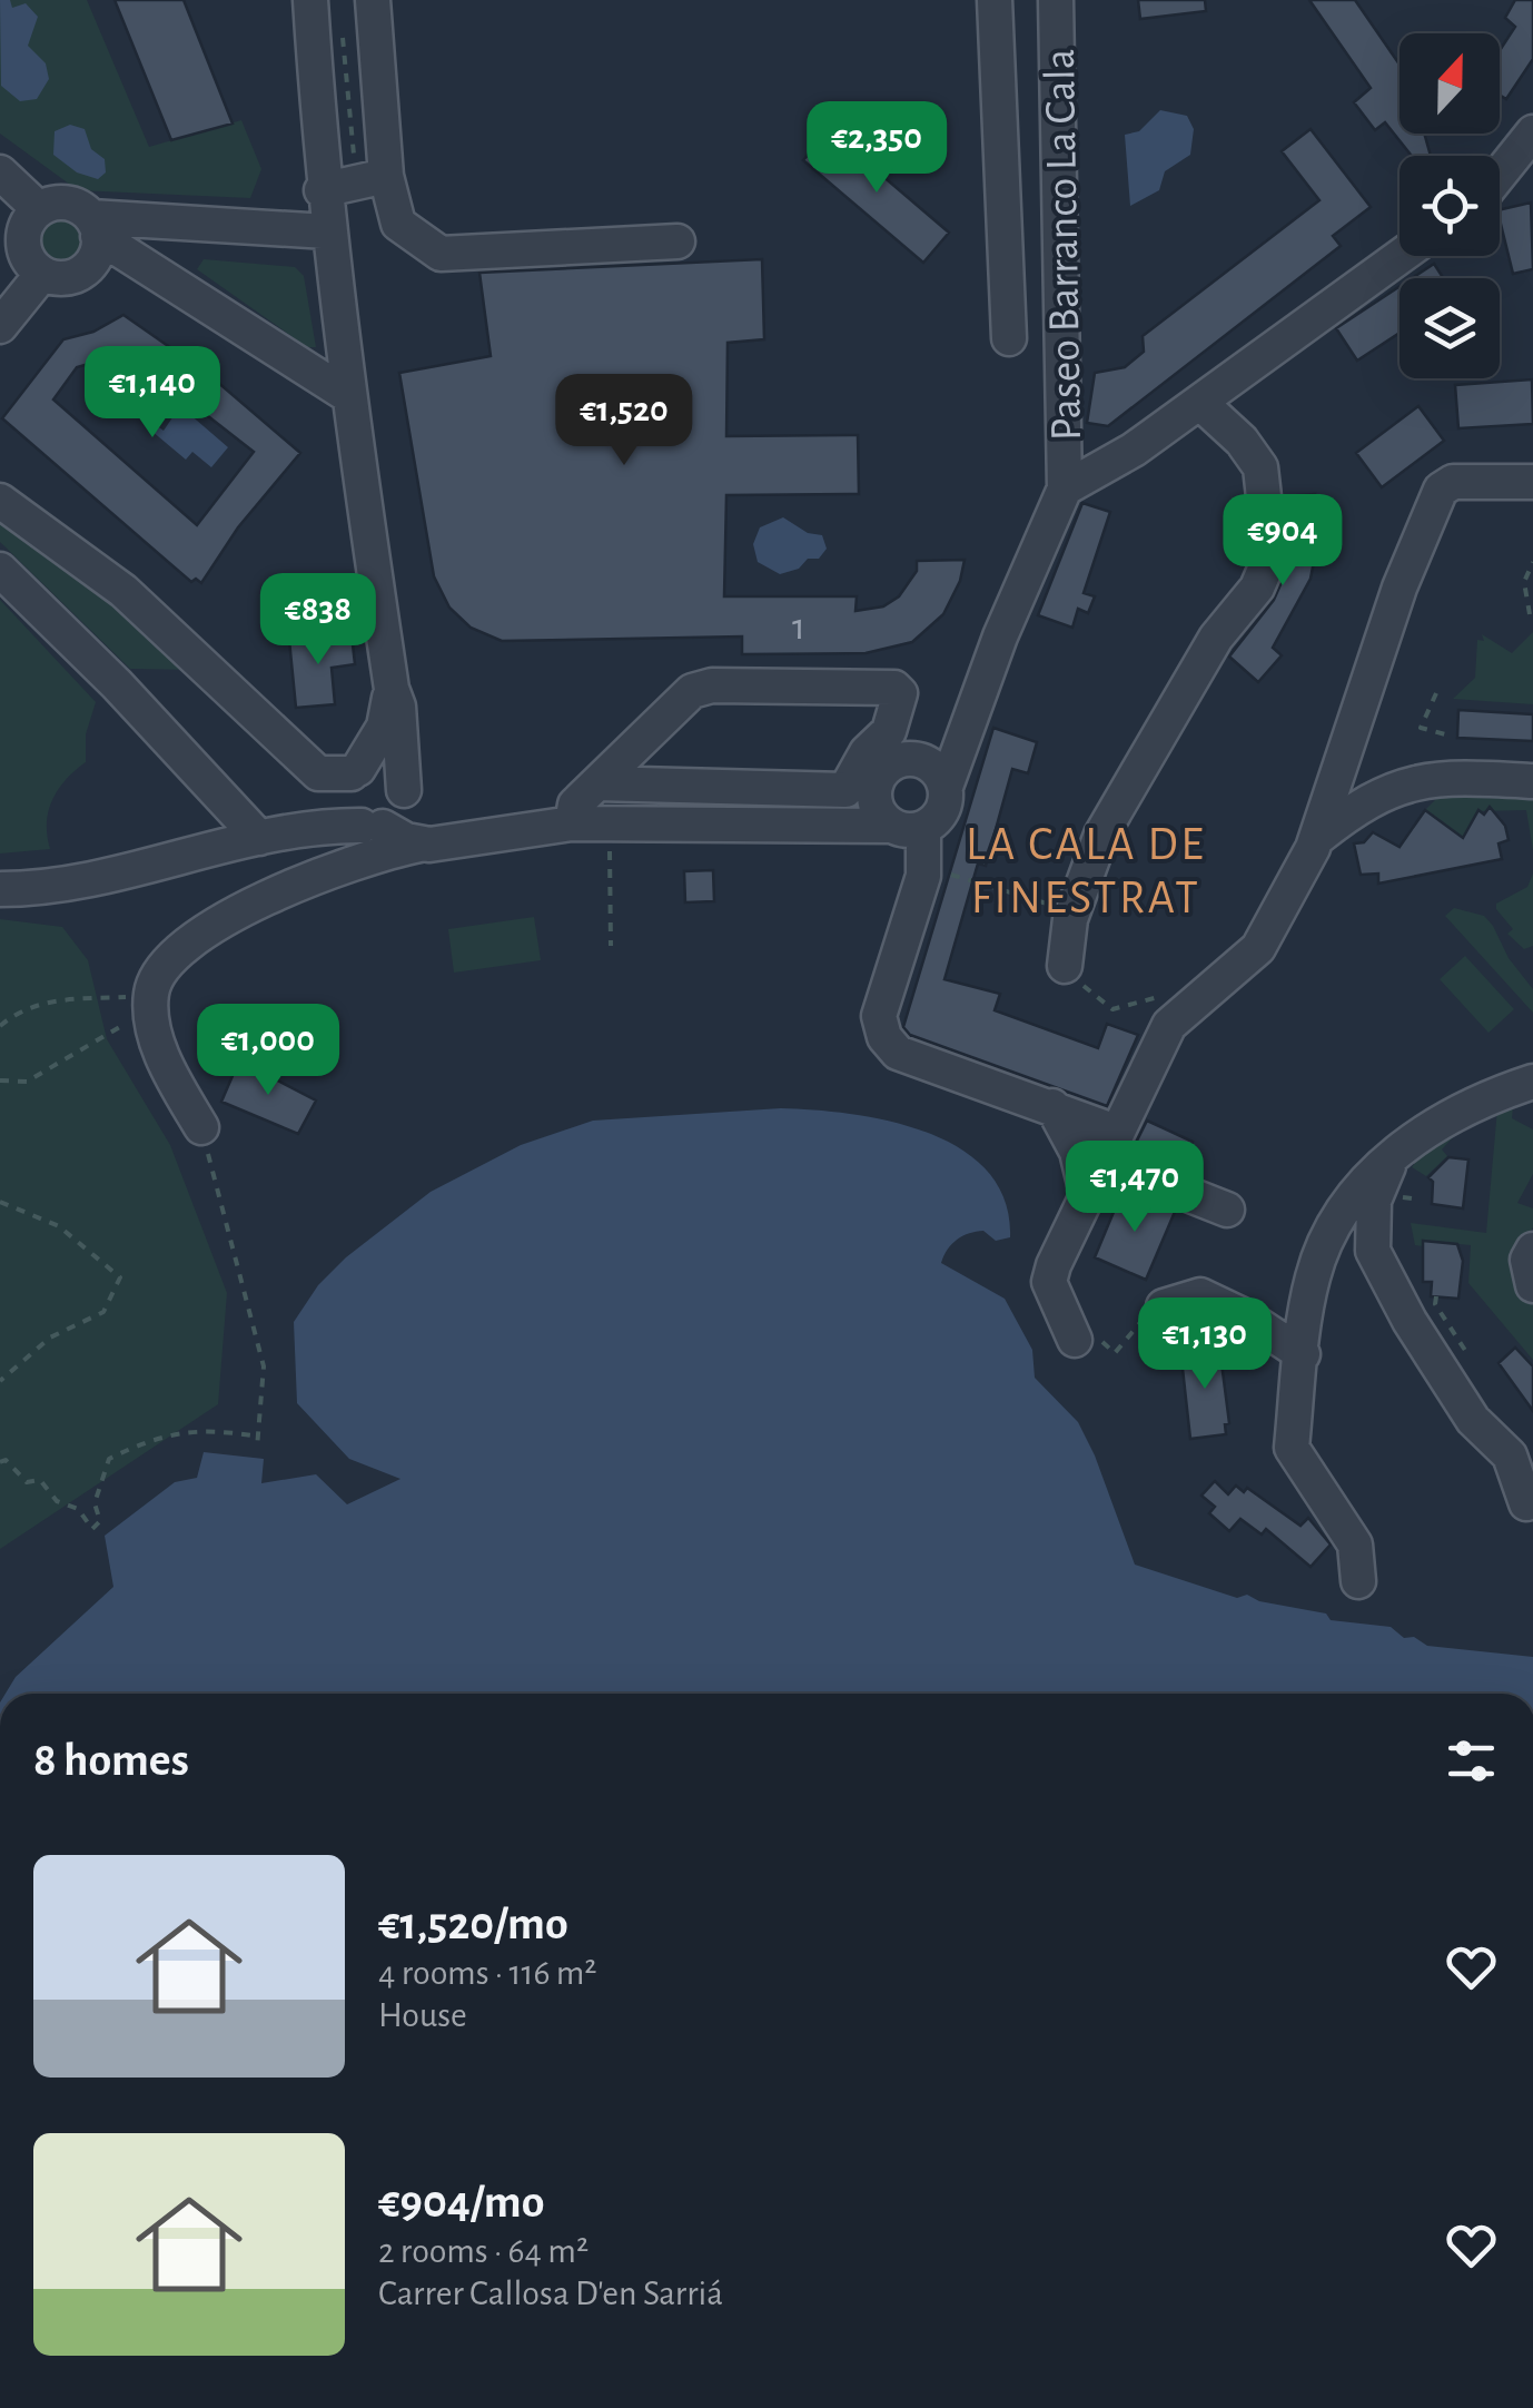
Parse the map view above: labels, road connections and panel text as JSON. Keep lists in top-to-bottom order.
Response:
{
  "streets": {
    "street": ["Paseo Barranco La Cala"]
  },
  "districts": ["LA CALA DE FINESTRAT"],
  "house_numbers": ["1"],
  "north": "top",
  "page": {
    "price": [
      "€2,350",
      "€1,140",
      "€1,520",
      "€904",
      "€838",
      "€1,000",
      "€1,470",
      "€1,130"
    ],
    "heading": "8 homes",
    "list": [
      {
        "name": "€1,520/mo",
        "note": "4 rooms · 116 m² · House"
      },
      {
        "name": "€904/mo",
        "note": "2 rooms · 64 m² · Carrer Callosa D'en Sarriá"
      }
    ]
  }
}
